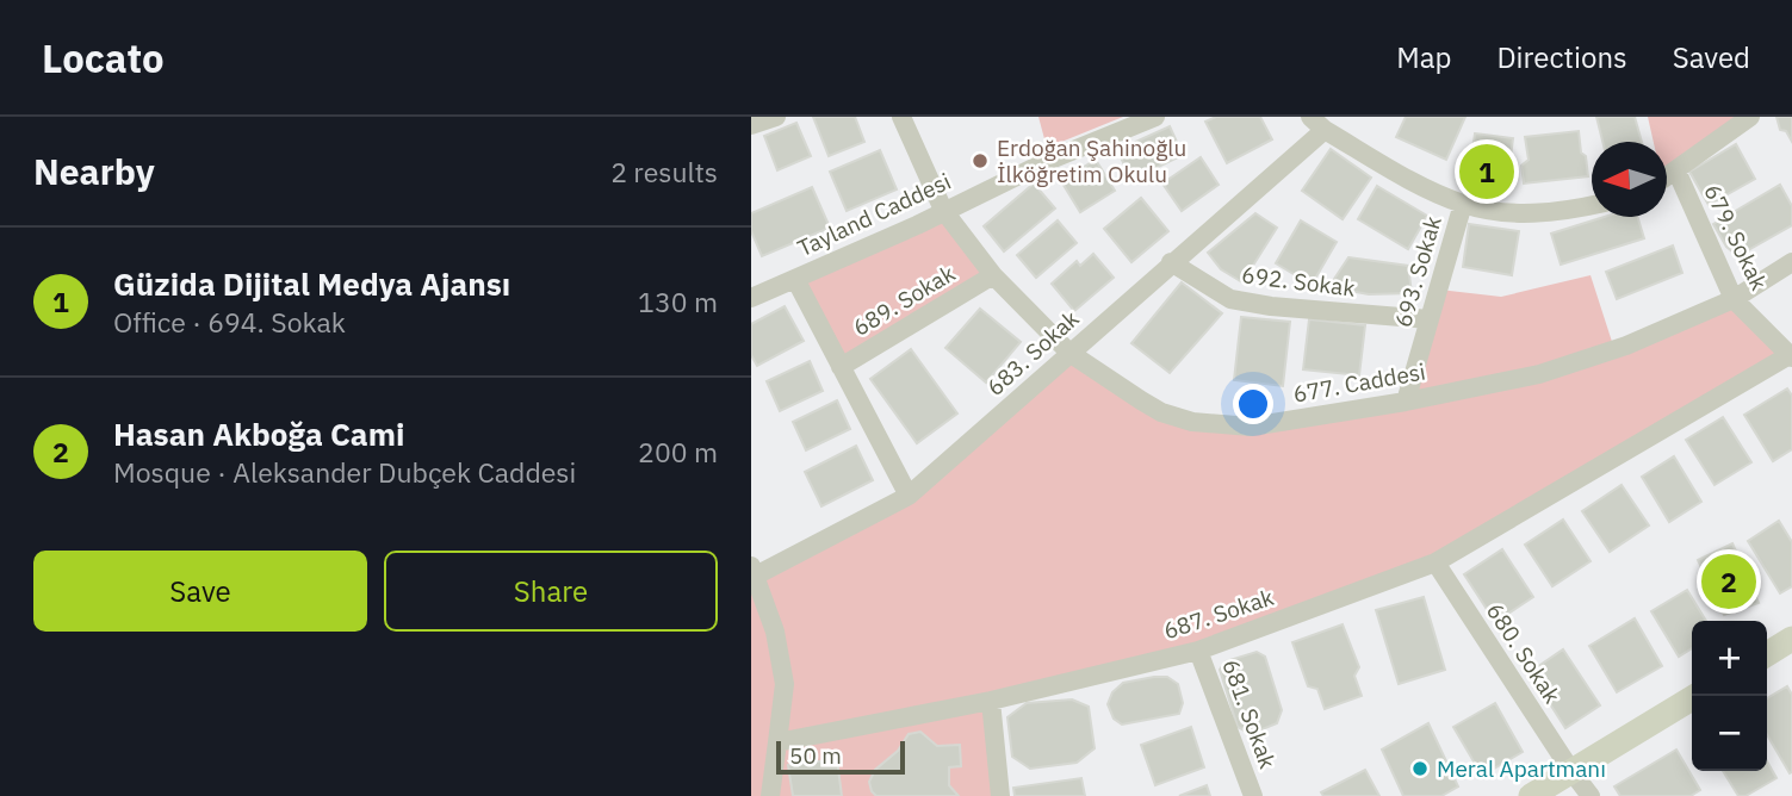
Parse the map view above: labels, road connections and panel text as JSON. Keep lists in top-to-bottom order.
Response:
{
  "streets": {
    "street": [
      "Tayland Caddesi",
      "679. Sokak",
      "693. Sokak",
      "692. Sokak",
      "689. Sokak",
      "683. Sokak",
      "677. Caddesi",
      "687. Sokak",
      "680. Sokak",
      "681. Sokak"
    ]
  },
  "crossings": [
    ["Tayland Caddesi", "677. Caddesi"],
    ["679. Sokak", "677. Caddesi"],
    ["679. Sokak", "687. Sokak"],
    ["693. Sokak", "692. Sokak"],
    ["693. Sokak", "677. Caddesi"],
    ["692. Sokak", "683. Sokak"],
    ["689. Sokak", "677. Caddesi"],
    ["683. Sokak", "677. Caddesi"],
    ["687. Sokak", "680. Sokak"],
    ["687. Sokak", "681. Sokak"]
  ],
  "places": ["Erdoğan Şahinoğlu İlköğretim Okulu", "Meral Apartmanı"],
  "scale_bar": "50 m",
  "north": "left",
  "page": {
    "header": "Locato",
    "nav": ["Map", "Directions", "Saved"],
    "heading": ["Nearby", "2 results"],
    "pins": ["1", "2"],
    "list": [
      {
        "mark": "1",
        "name": "Güzida Dijital Medya Ajansı",
        "note": "Office · 694. Sokak",
        "value": "130 m"
      },
      {
        "mark": "2",
        "name": "Hasan Akboğa Cami",
        "note": "Mosque · Aleksander Dubçek Caddesi",
        "value": "200 m"
      }
    ],
    "buttons": ["Save", "Share"],
    "map_buttons": ["+", "−"],
    "scale": "50 m"
  }
}
